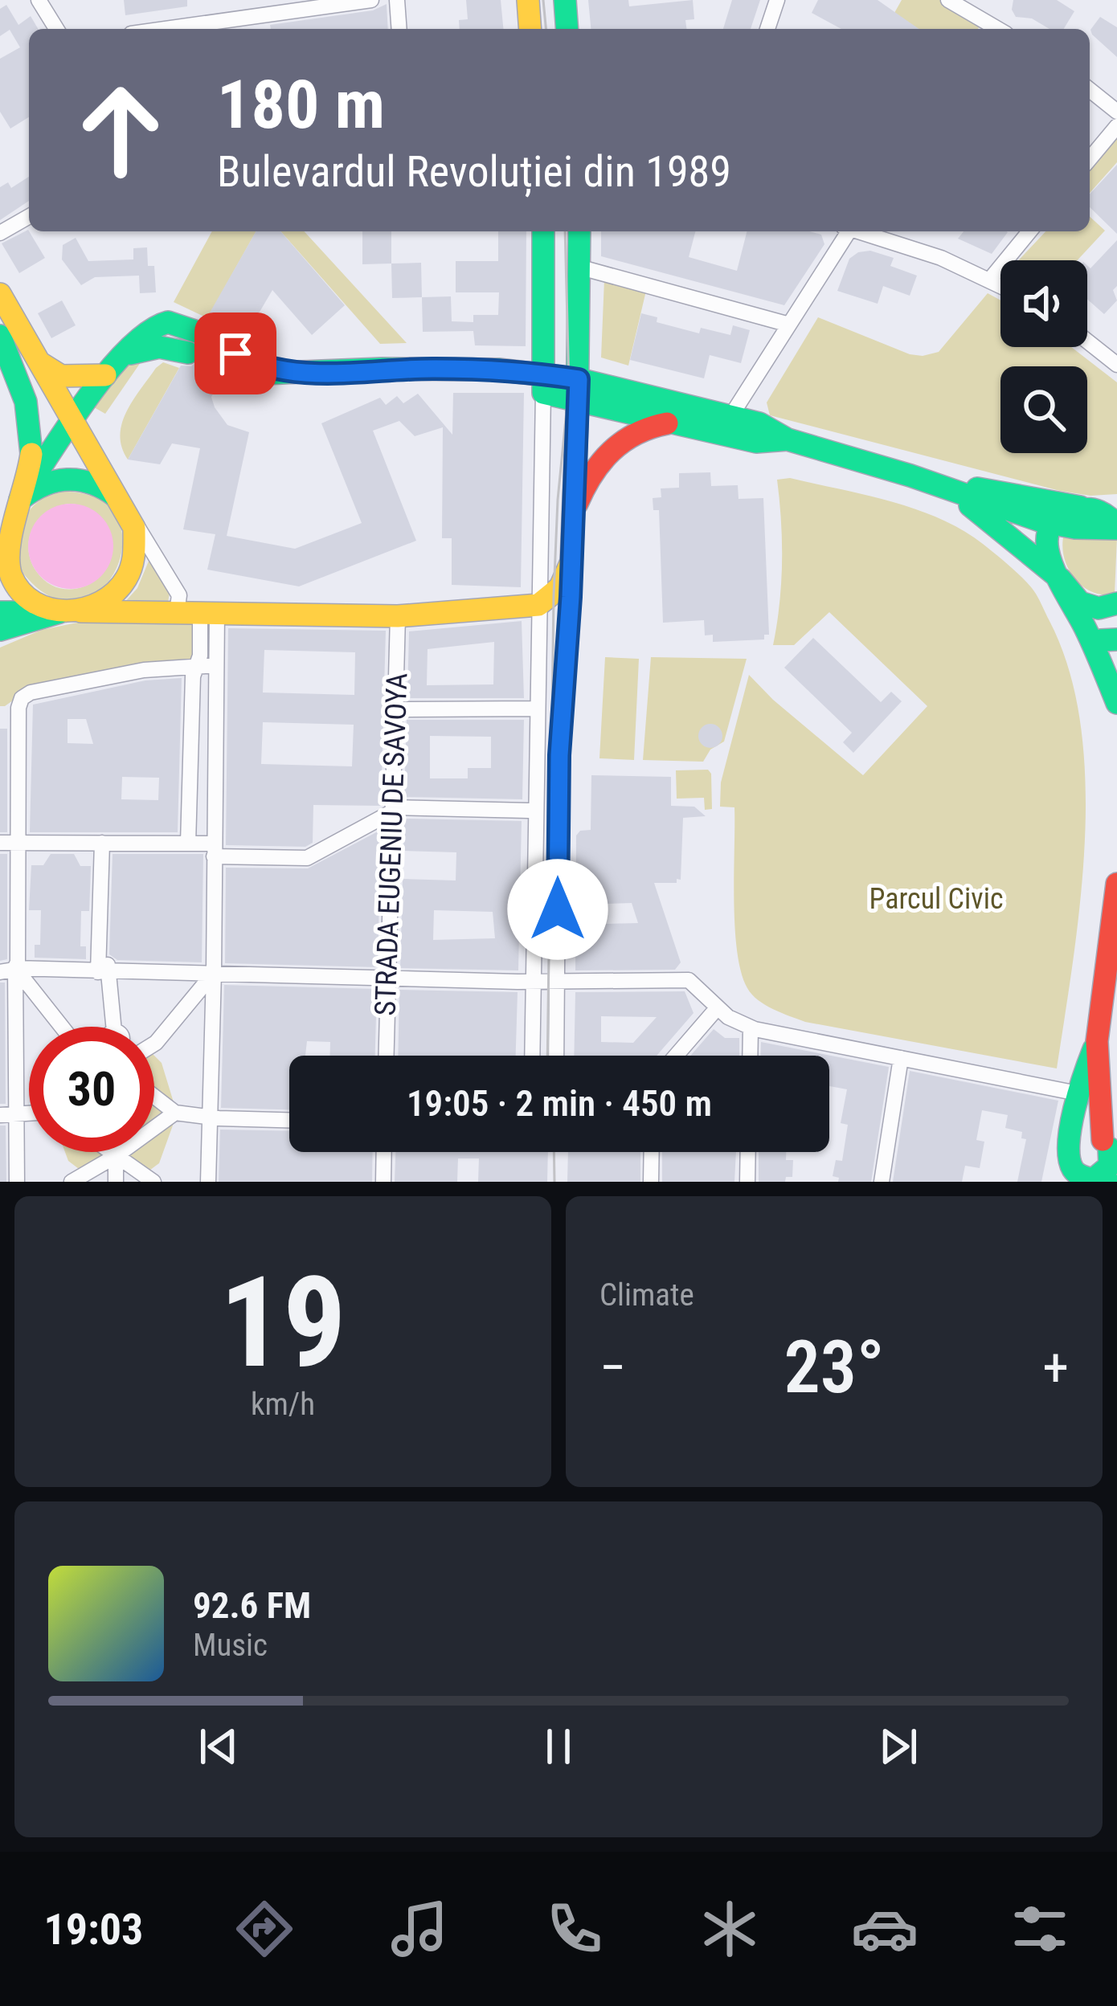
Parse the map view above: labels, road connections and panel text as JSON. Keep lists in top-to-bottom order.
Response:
{
  "streets": {
    "street": ["STRADA EUGENIU DE SAVOYA"]
  },
  "parks": ["Parcul Civic"],
  "page": {
    "turn": ["180 m", "Bulevardul Revoluției din 1989"],
    "limit": "30",
    "trip": "19:05 · 2 min · 450 m",
    "tile": [
      ["19", "km/h"],
      "Climate"
    ],
    "heat": ["−", "23°", "+"],
    "song": ["92.6 FM", "Music"],
    "tabs": "19:03"
  }
}
